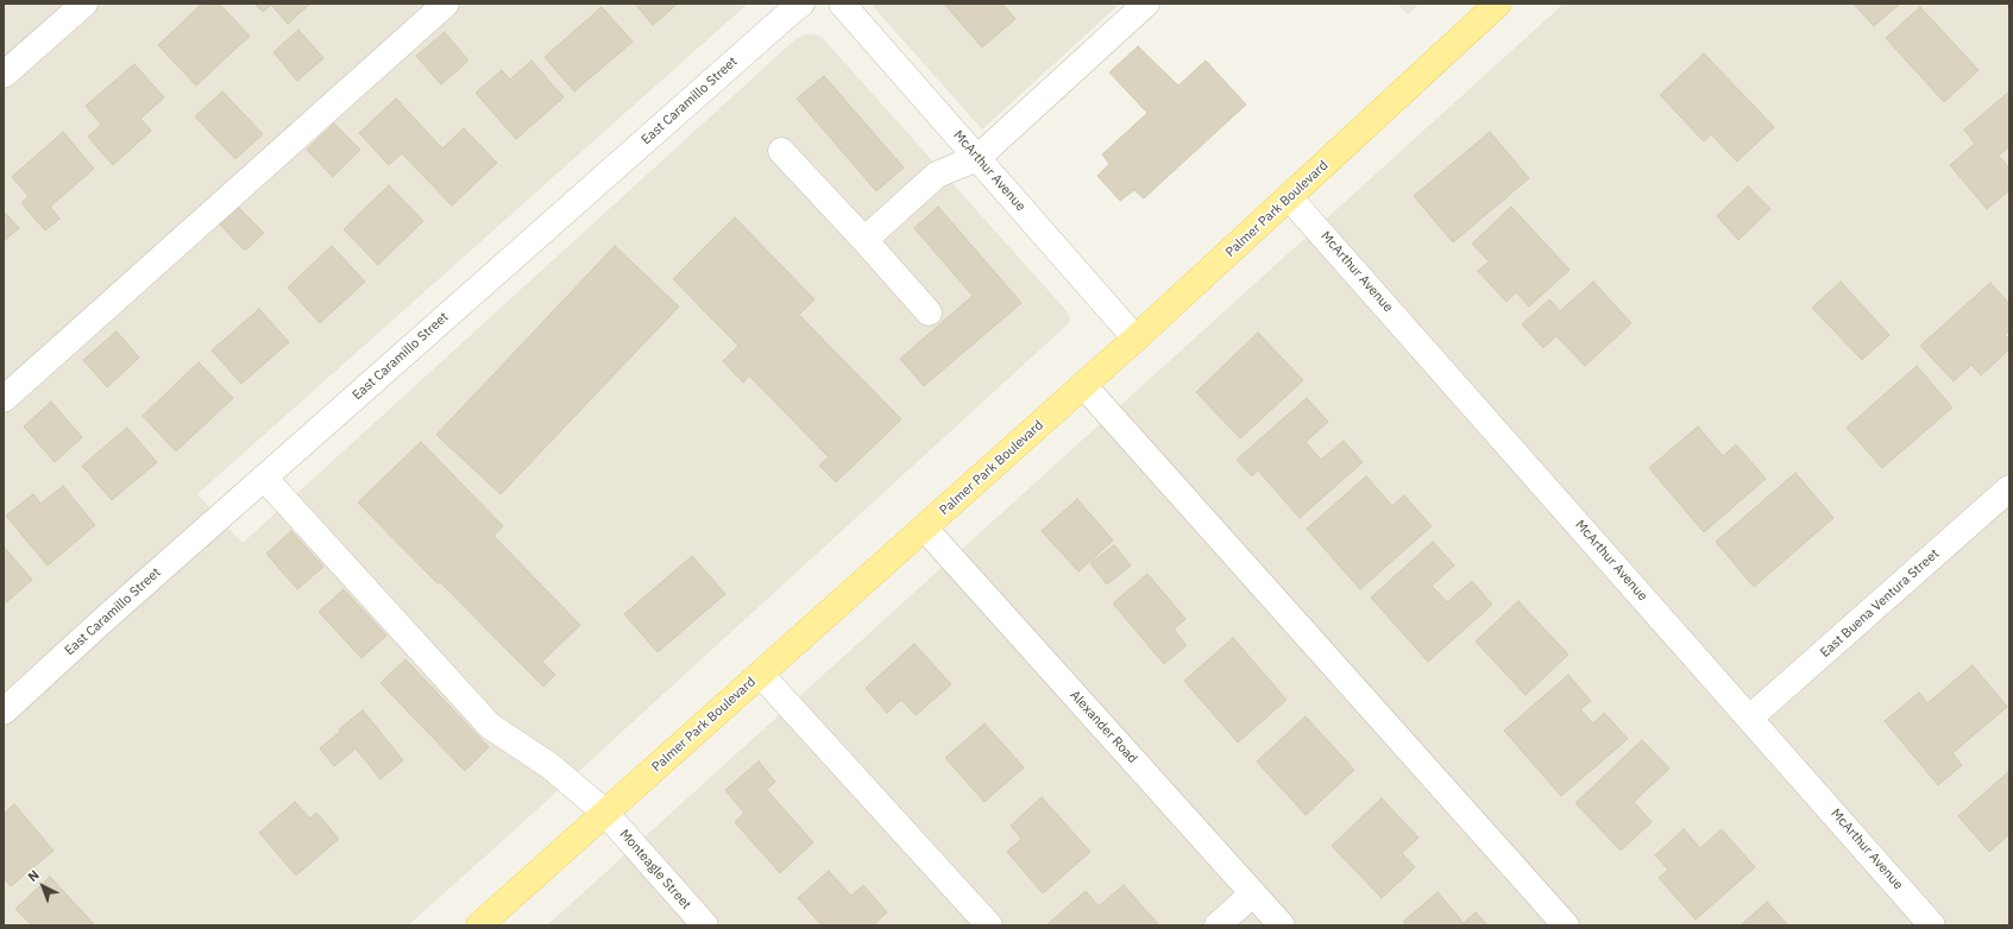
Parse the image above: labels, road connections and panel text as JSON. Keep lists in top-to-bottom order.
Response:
{
  "streets": {
    "main road": ["Palmer Park Boulevard"],
    "street": [
      "East Caramillo Street",
      "McArthur Avenue",
      "East Buena Ventura Street",
      "Alexander Road",
      "Monteagle Street"
    ]
  },
  "crossings": [
    ["East Caramillo Street", "Monteagle Street"],
    ["McArthur Avenue", "Palmer Park Boulevard"],
    ["McArthur Avenue", "East Buena Ventura Street"],
    ["Palmer Park Boulevard", "Alexander Road"],
    ["Palmer Park Boulevard", "Monteagle Street"]
  ],
  "north": "top left"
}
